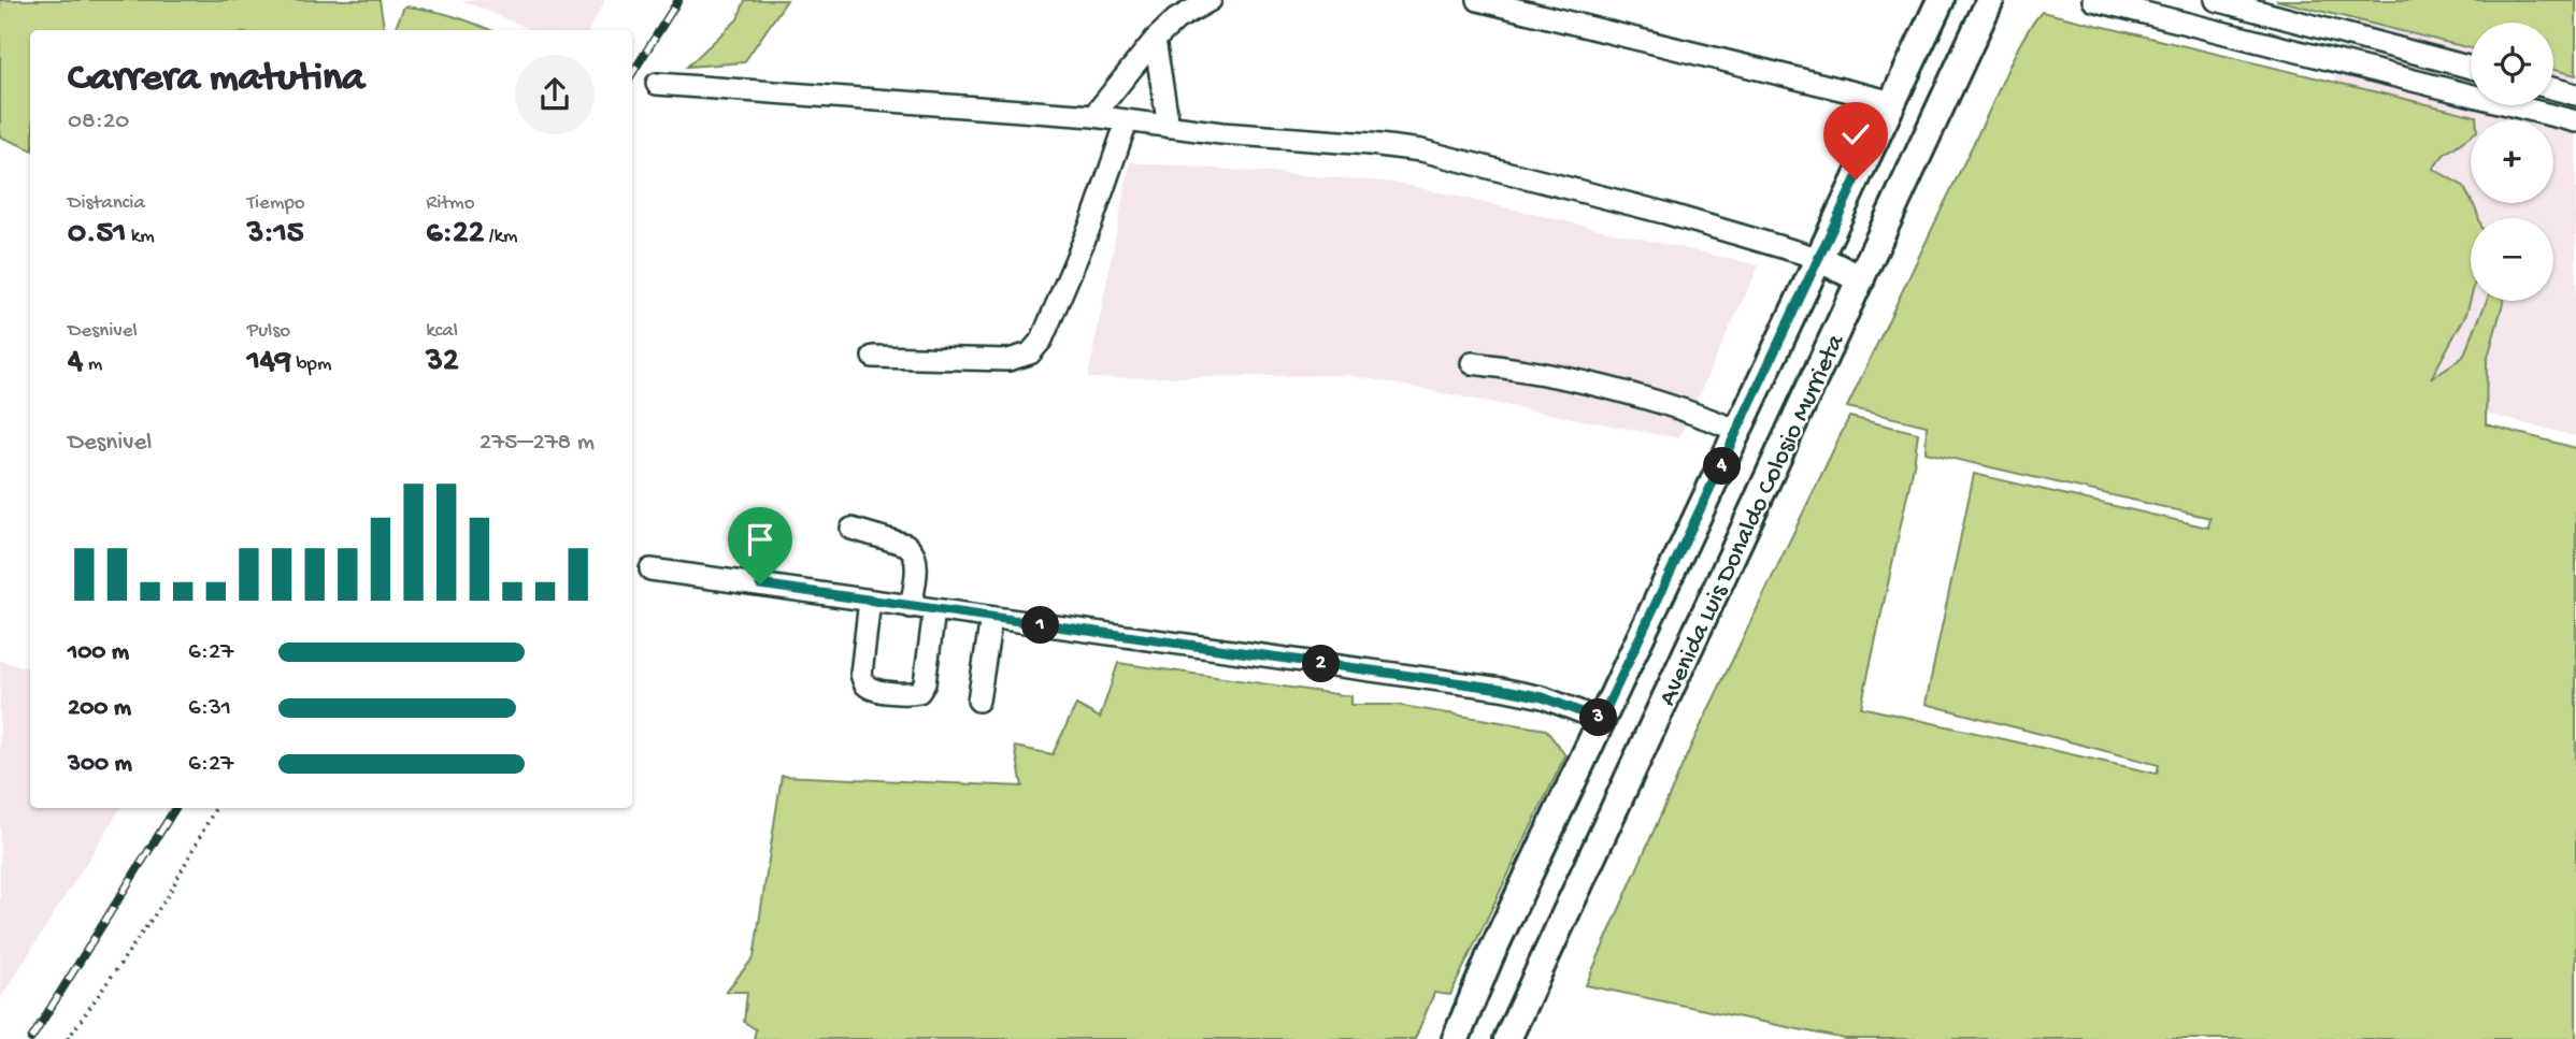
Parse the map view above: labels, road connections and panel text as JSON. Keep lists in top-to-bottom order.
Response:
{
  "streets": {
    "main road": ["Avenida Luis Donaldo Colosio Murrieta"]
  },
  "page": {
    "map_buttons": ["+", "−"],
    "heading": ["Carrera matutina", "08:20"],
    "stats": [
      ["Distancia", "0.51 km"],
      ["Tiempo", "3:15"],
      ["Ritmo", "6:22 /km"],
      ["Desnivel", "4 m"],
      ["Pulso", "149 bpm"],
      ["kcal", "32"]
    ],
    "chart": ["Desnivel", "275–278 m"],
    "pins": [
      "4",
      "1",
      "2",
      "3"
    ],
    "list": [
      {
        "name": "100 m",
        "note": "6:27"
      },
      {
        "name": "200 m",
        "note": "6:31"
      },
      {
        "name": "300 m",
        "note": "6:27"
      }
    ]
  }
}
